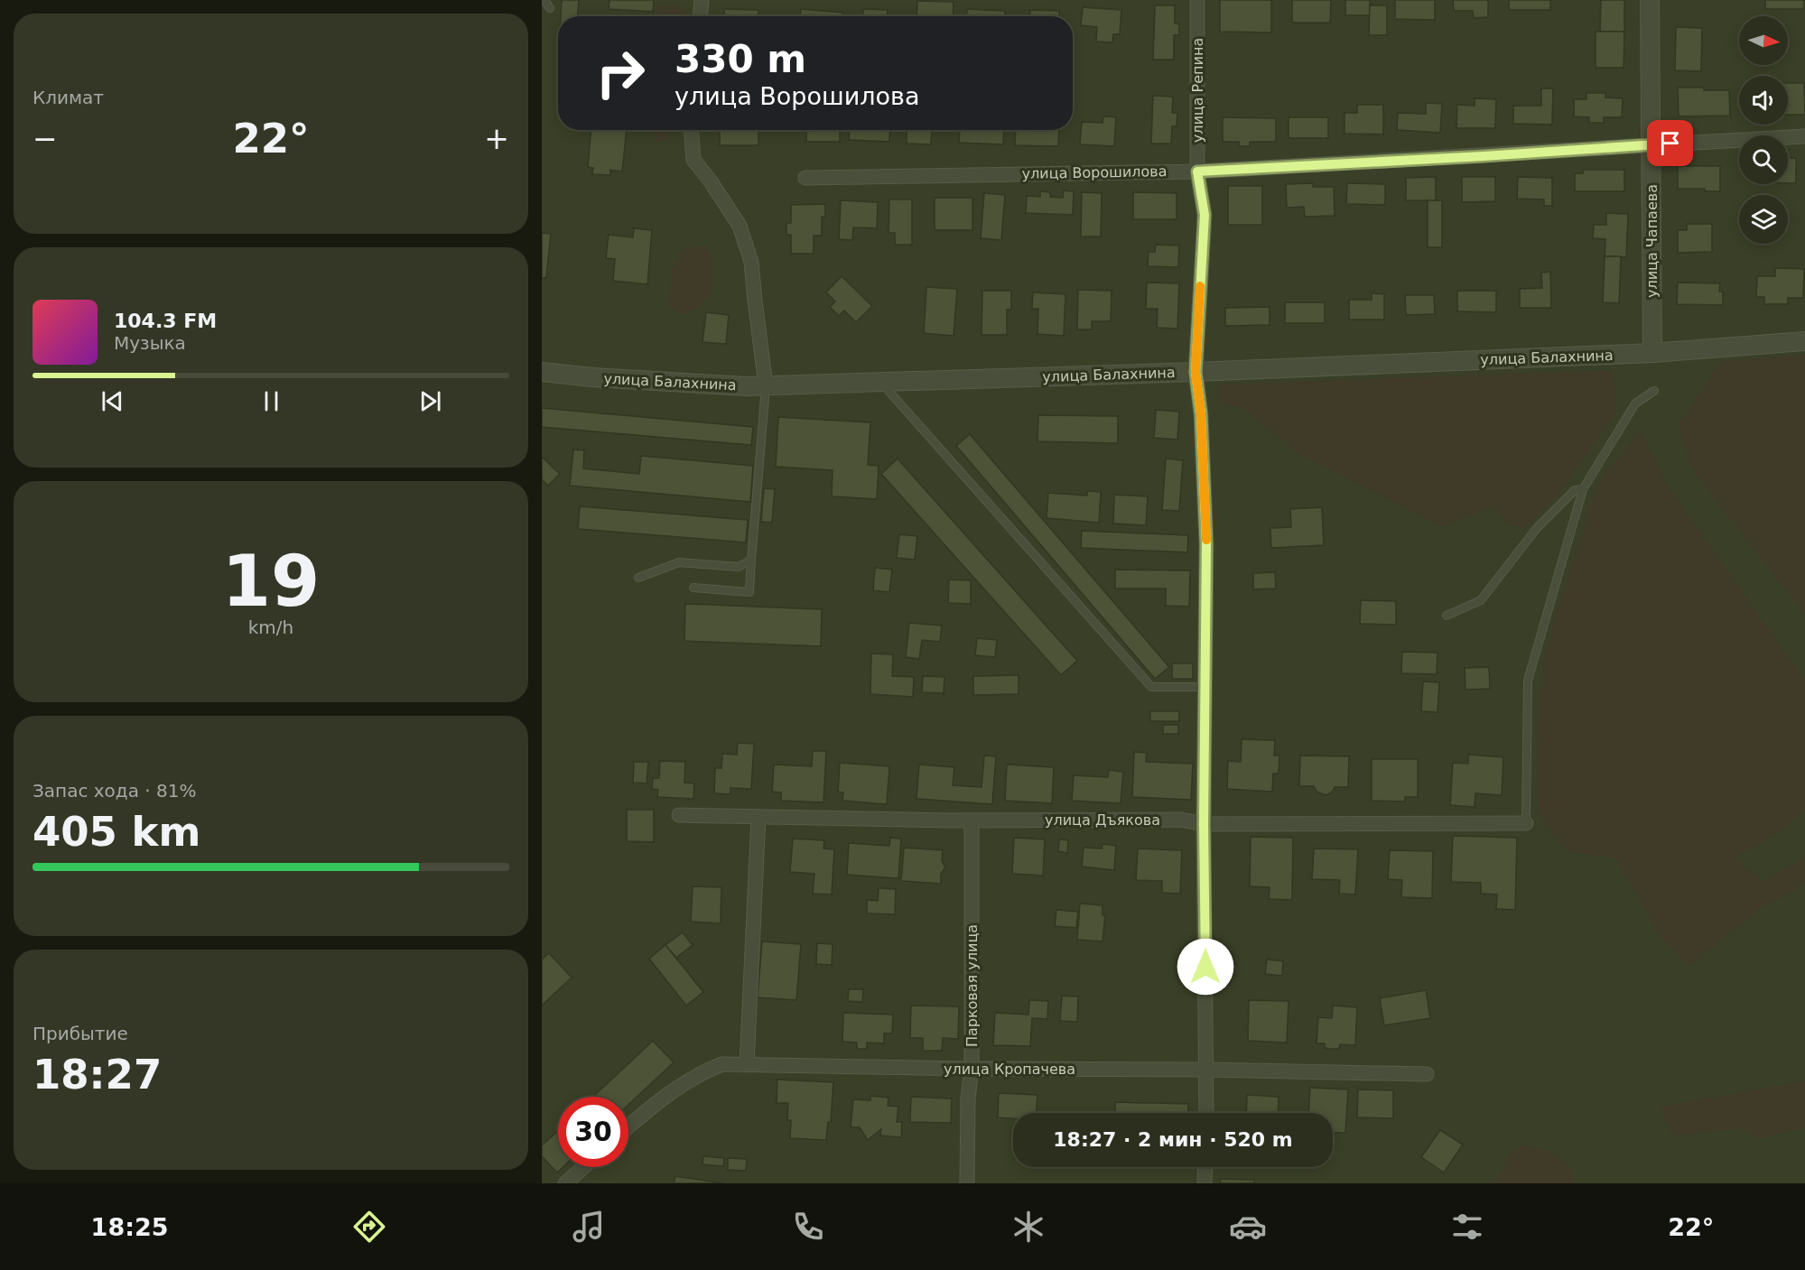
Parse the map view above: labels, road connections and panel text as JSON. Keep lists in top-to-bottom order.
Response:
{
  "streets": {
    "street": [
      "улица Репина",
      "улица Ворошилова",
      "улица Чапаева",
      "улица Балахнина",
      "улица Дъякова",
      "Парковая улица",
      "улица Кропачева"
    ]
  },
  "crossings": [
    ["улица Репина", "улица Ворошилова"],
    ["улица Репина", "улица Балахнина"],
    ["улица Репина", "улица Дъякова"],
    ["улица Репина", "улица Кропачева"],
    ["улица Ворошилова", "улица Чапаева"],
    ["улица Чапаева", "улица Балахнина"],
    ["улица Дъякова", "Парковая улица"],
    ["Парковая улица", "улица Кропачева"]
  ],
  "north": "right",
  "page": {
    "tile": [
      "Климат",
      ["19", "km/h"],
      ["Запас хода · 81%", "405 km"],
      ["Прибытие", "18:27"]
    ],
    "turn": ["330 m", "улица Ворошилова"],
    "heat": ["−", "22°", "+"],
    "song": ["104.3 FM", "Музыка"],
    "limit": "30",
    "trip": "18:27 · 2 мин · 520 m",
    "tabs": ["18:25", "22°"]
  }
}
